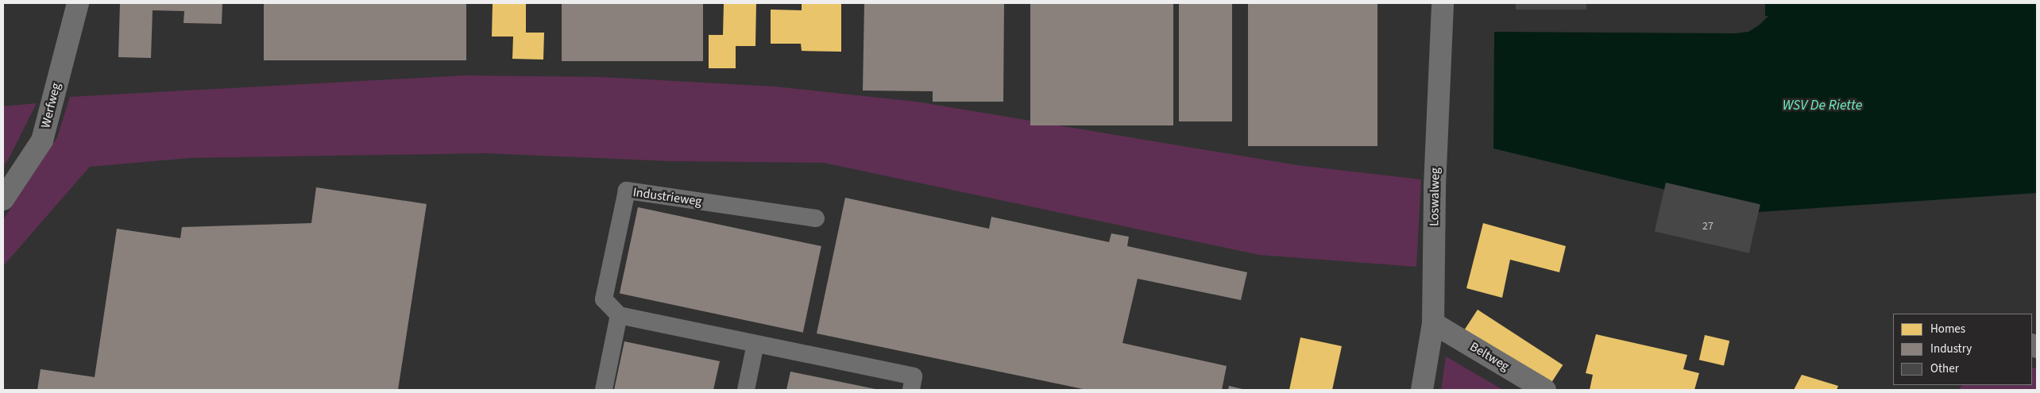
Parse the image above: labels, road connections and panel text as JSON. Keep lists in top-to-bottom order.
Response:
{
  "streets": {
    "street": ["Werfweg", "Loswalweg", "Beltweg"],
    "lane": ["Industrieweg"]
  },
  "crossings": [
    ["Loswalweg", "Beltweg"]
  ],
  "water": ["WSV De Riette"],
  "house_numbers": ["27"],
  "legend": ["Homes", "Industry", "Other"]
}
